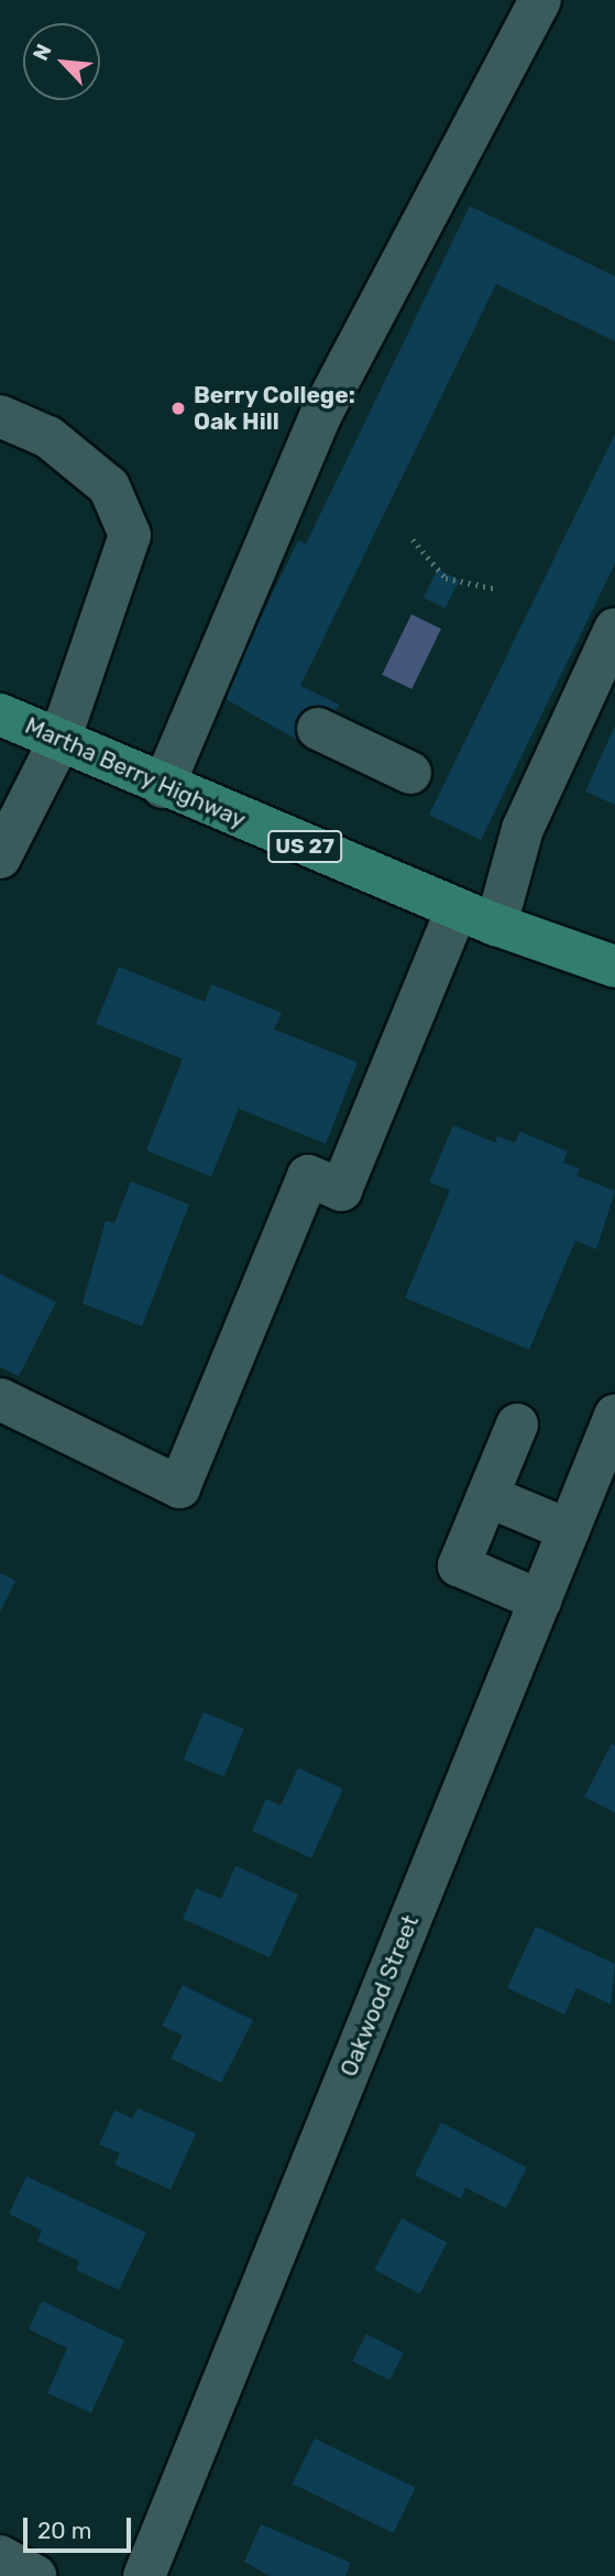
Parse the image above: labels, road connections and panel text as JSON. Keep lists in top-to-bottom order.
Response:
{
  "streets": {
    "main road": ["Martha Berry Highway", "US 27"],
    "street": ["Oakwood Street"]
  },
  "places": ["Berry College: Oak Hill"],
  "scale_bar": "20 m",
  "north": "top left"
}
